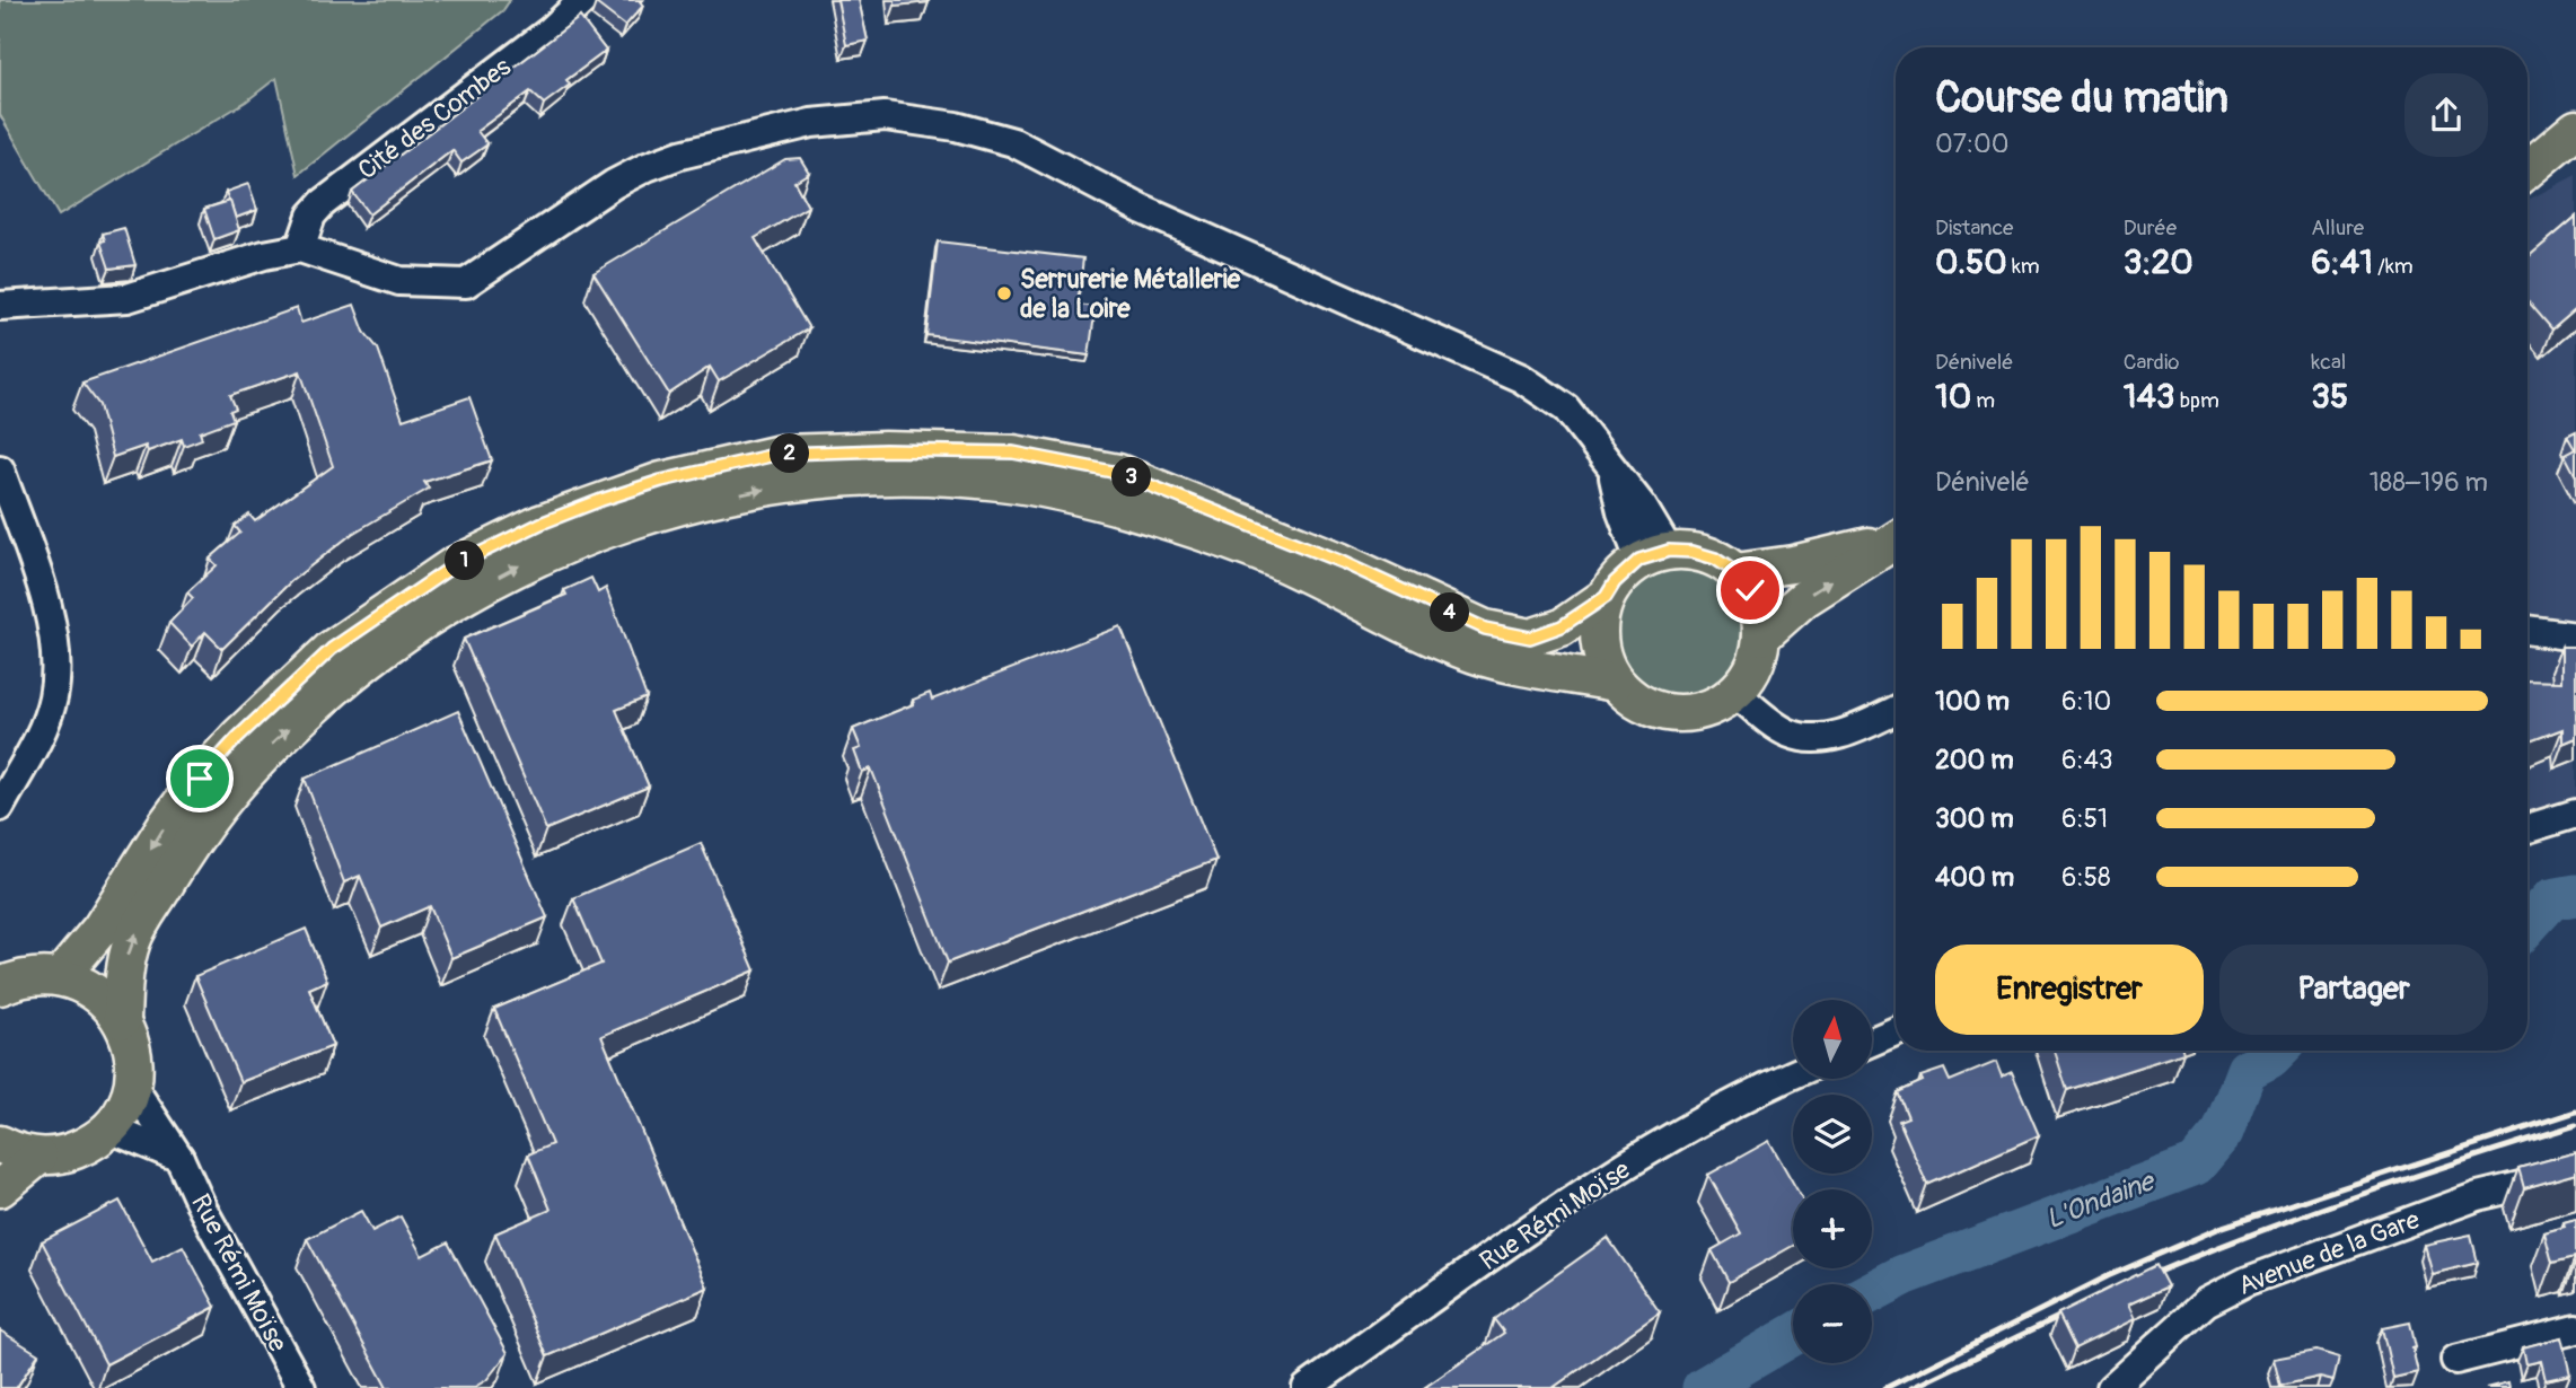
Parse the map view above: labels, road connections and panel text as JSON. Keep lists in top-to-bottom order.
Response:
{
  "streets": {
    "street": ["Cité des Combes", "Rue Rémi Moïse", "Avenue de la Gare"]
  },
  "water": ["L'Ondaine"],
  "places": ["Serrurerie Métallerie de la Loire"],
  "north": "top",
  "page": {
    "heading": ["Course du matin", "07:00"],
    "stats": [
      ["Distance", "0.50 km"],
      ["Durée", "3:20"],
      ["Allure", "6:41 /km"],
      ["Dénivelé", "10 m"],
      ["Cardio", "143 bpm"],
      ["kcal", "35"]
    ],
    "pins": [
      "2",
      "3",
      "1",
      "4"
    ],
    "chart": ["Dénivelé", "188–196 m"],
    "list": [
      {
        "name": "100 m",
        "note": "6:10"
      },
      {
        "name": "200 m",
        "note": "6:43"
      },
      {
        "name": "300 m",
        "note": "6:51"
      },
      {
        "name": "400 m",
        "note": "6:58"
      }
    ],
    "buttons": ["Enregistrer", "Partager"],
    "map_buttons": ["+", "−"]
  }
}
